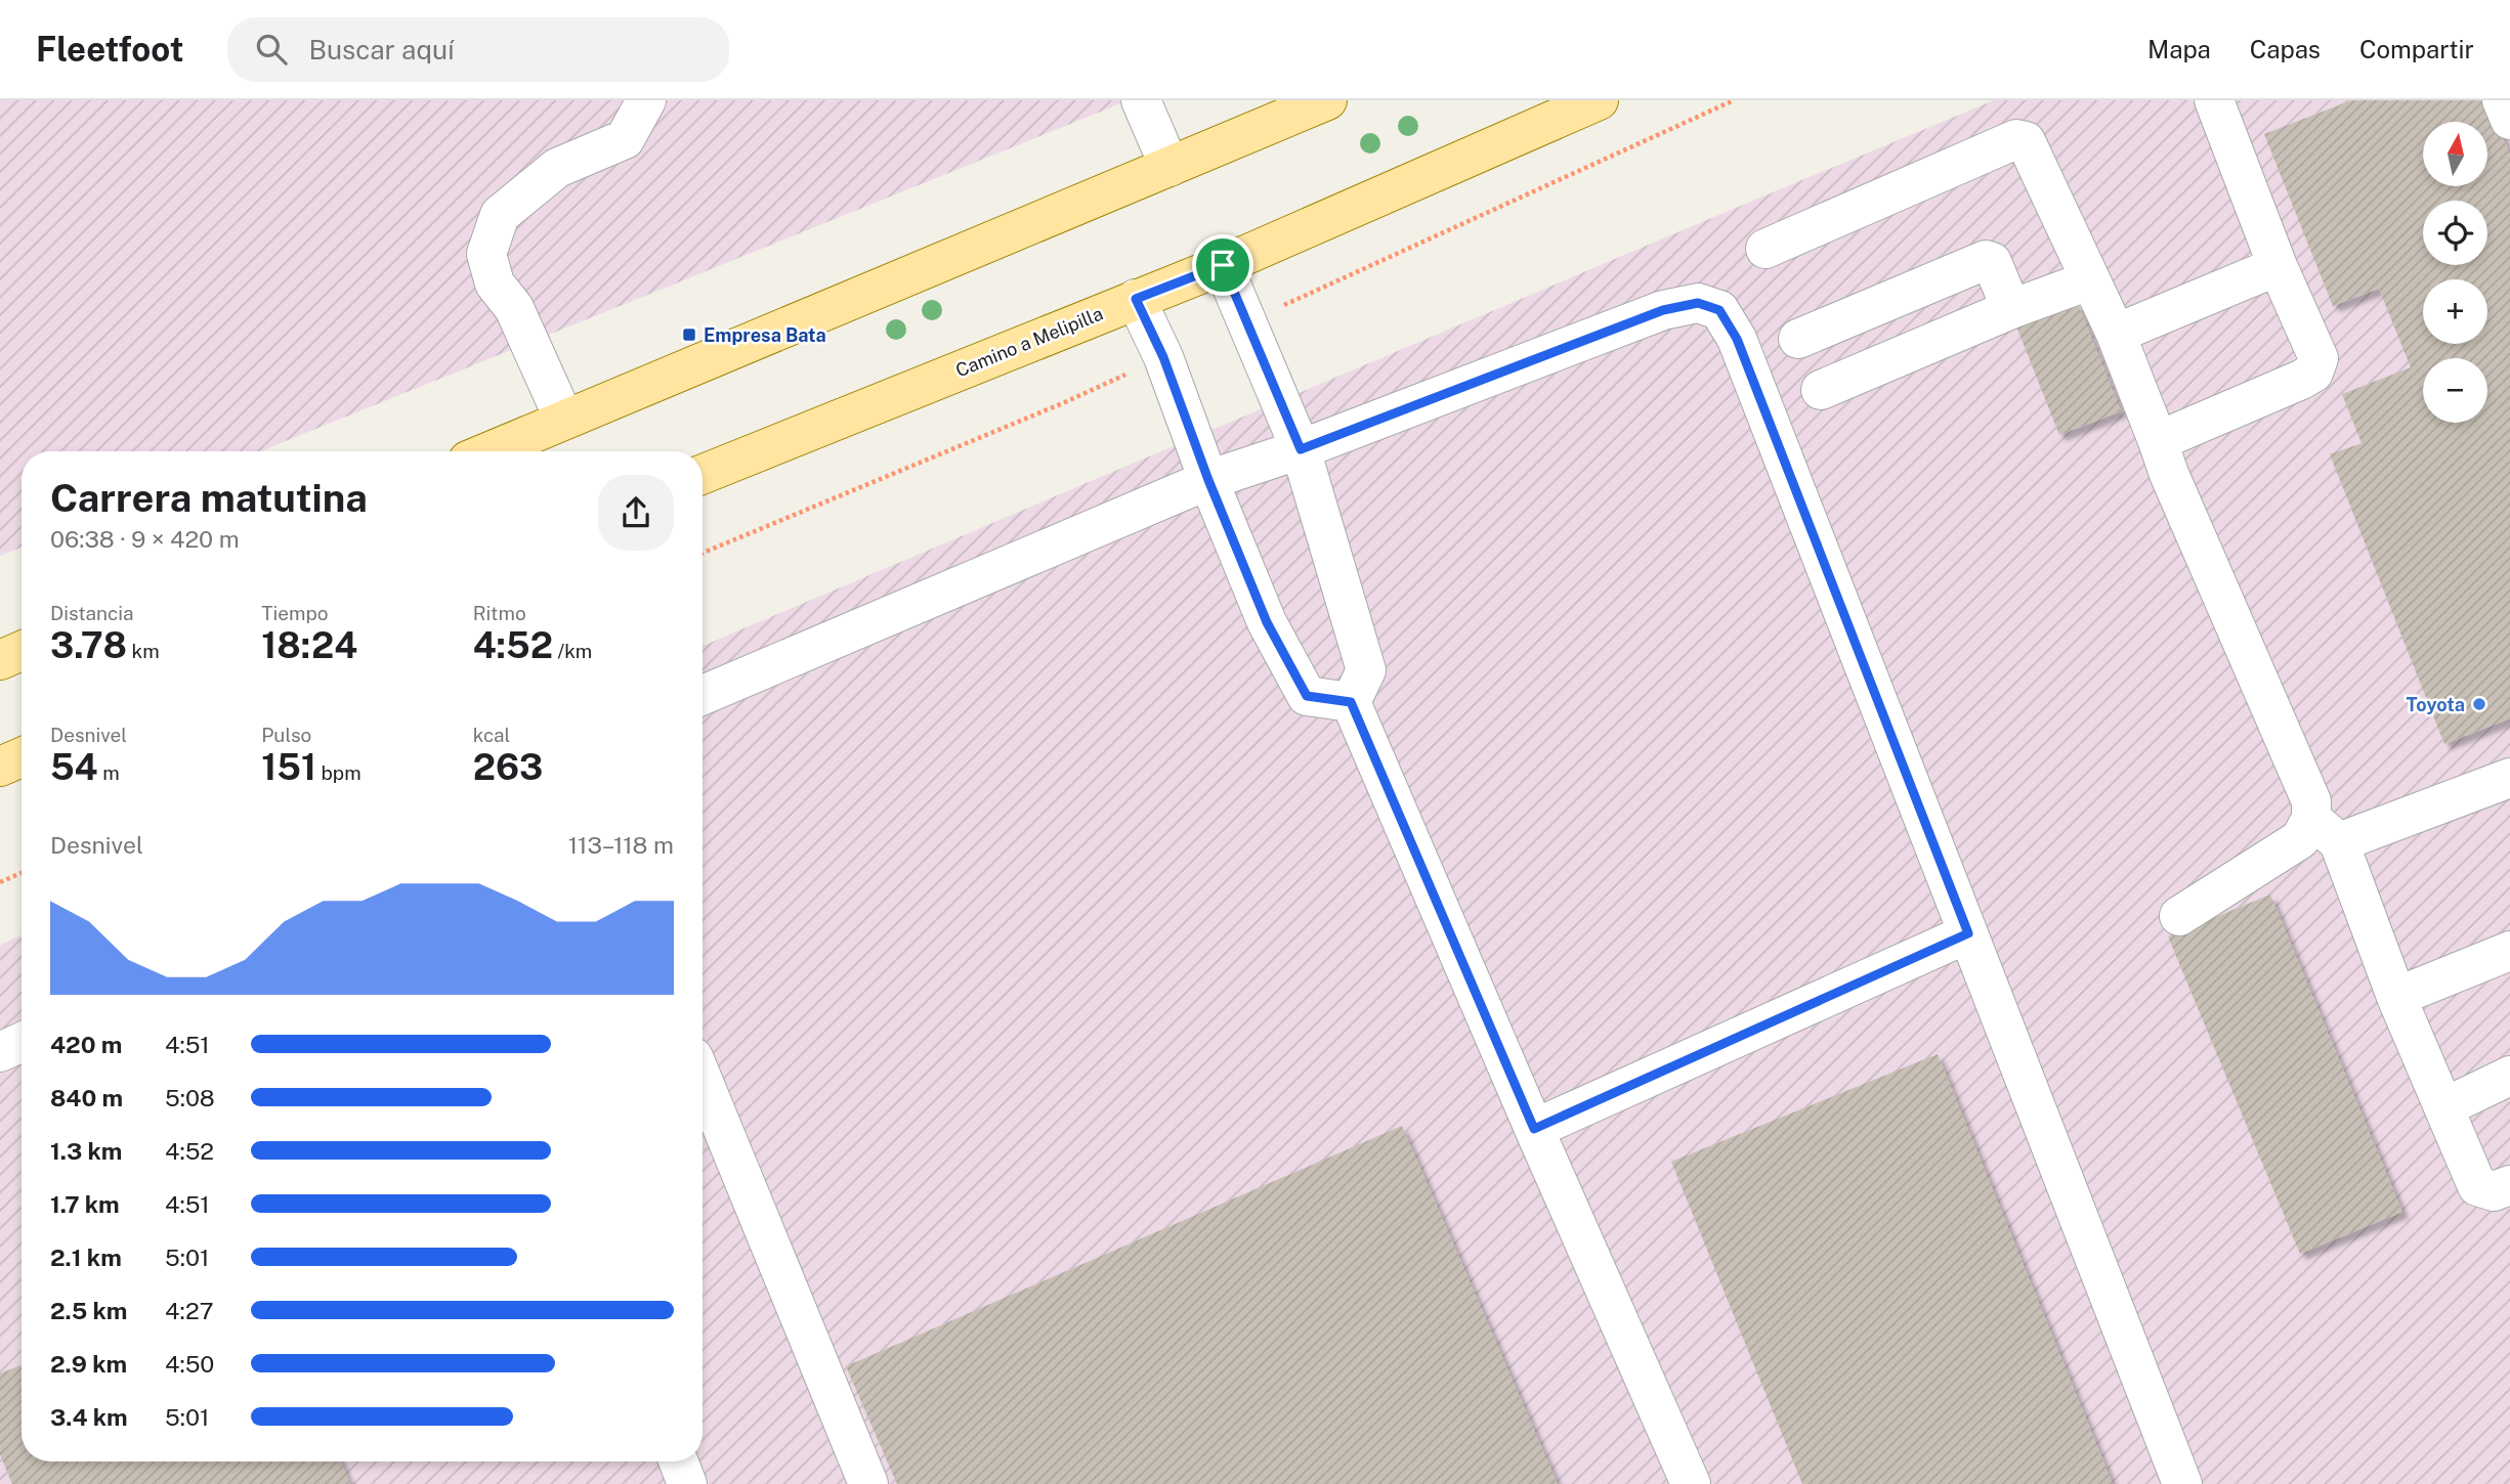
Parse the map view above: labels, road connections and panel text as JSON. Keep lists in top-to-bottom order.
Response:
{
  "streets": {
    "main road": ["Camino a Melipilla"]
  },
  "places": {
    "transit": ["Empresa Bata"],
    "other": ["Toyota"]
  },
  "north": "top",
  "page": {
    "header": "Fleetfoot",
    "search": "Buscar aquí",
    "nav": ["Mapa", "Capas", "Compartir"],
    "map_buttons": ["+", "−"],
    "heading": ["Carrera matutina", "06:38 · 9 × 420 m"],
    "stats": [
      ["Distancia", "3.78 km"],
      ["Tiempo", "18:24"],
      ["Ritmo", "4:52 /km"],
      ["Desnivel", "54 m"],
      ["Pulso", "151 bpm"],
      ["kcal", "263"]
    ],
    "chart": ["Desnivel", "113–118 m"],
    "list": [
      {
        "name": "420 m",
        "note": "4:51"
      },
      {
        "name": "840 m",
        "note": "5:08"
      },
      {
        "name": "1.3 km",
        "note": "4:52"
      },
      {
        "name": "1.7 km",
        "note": "4:51"
      },
      {
        "name": "2.1 km",
        "note": "5:01"
      },
      {
        "name": "2.5 km",
        "note": "4:27"
      },
      {
        "name": "2.9 km",
        "note": "4:50"
      },
      {
        "name": "3.4 km",
        "note": "5:01"
      }
    ]
  }
}
